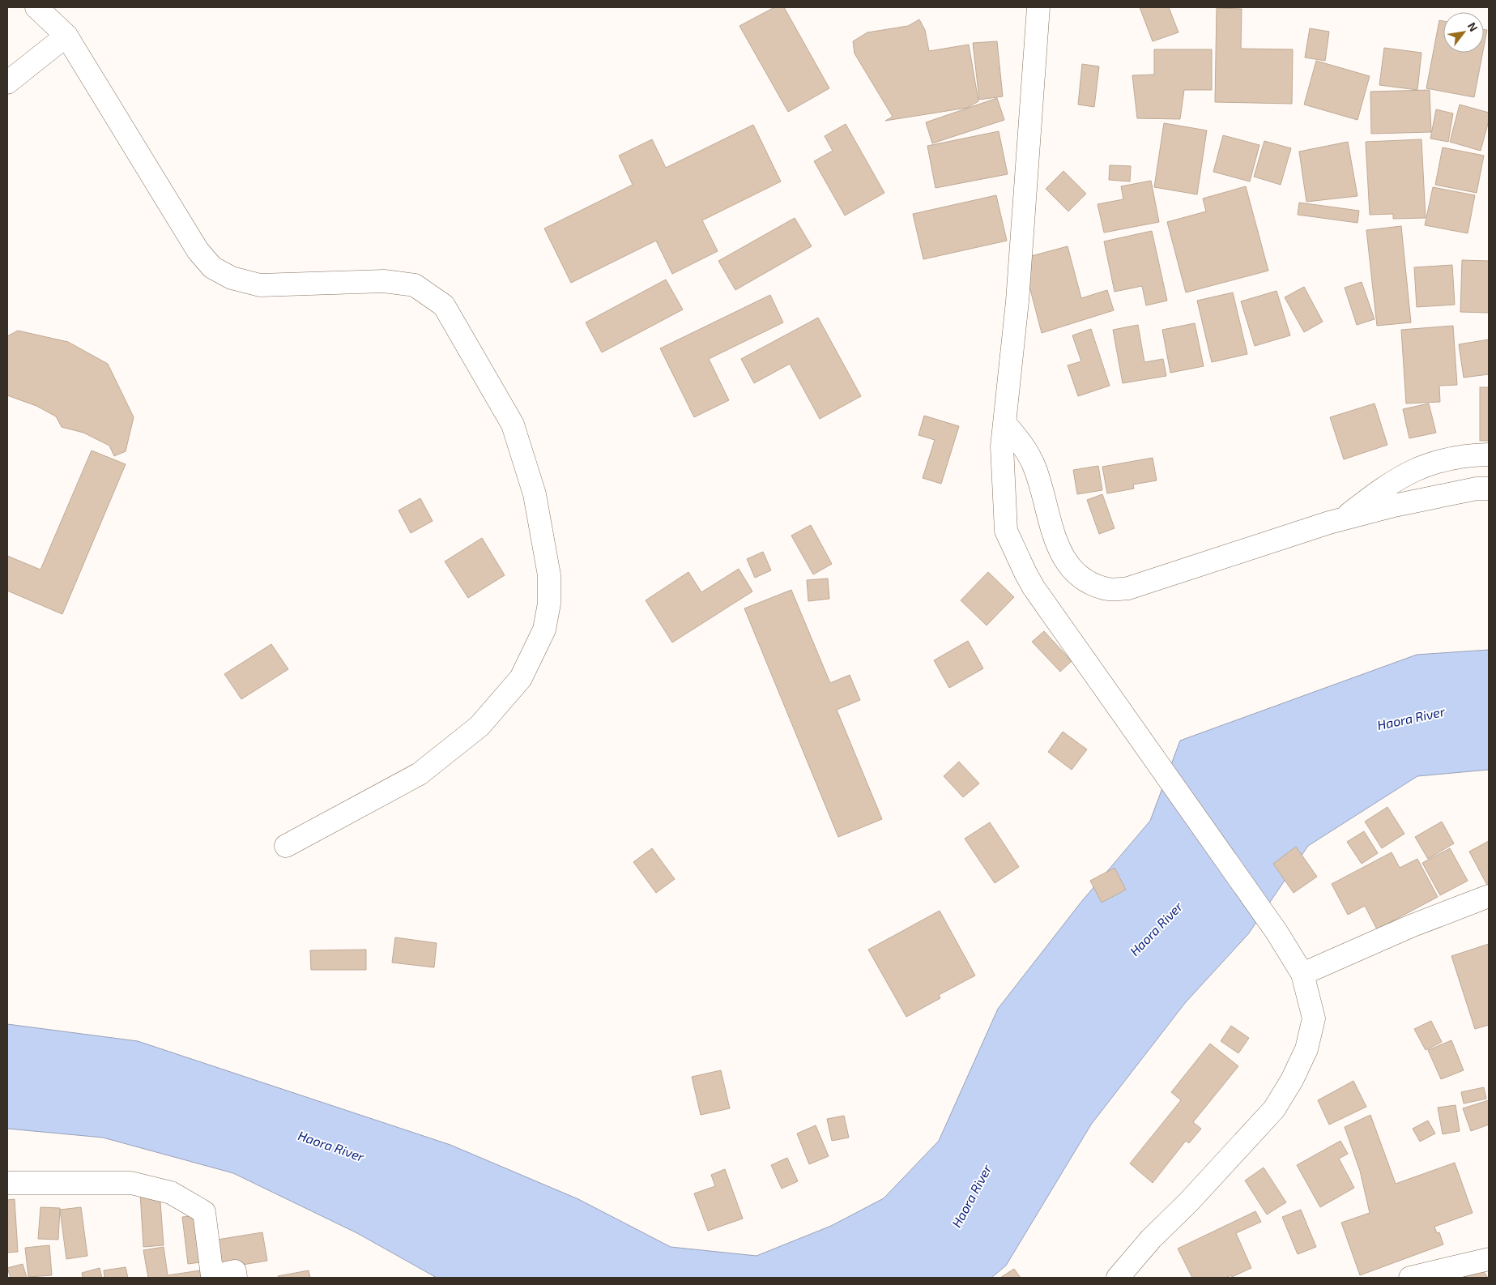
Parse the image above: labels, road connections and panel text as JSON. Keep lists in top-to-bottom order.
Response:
{
  "water": ["Haora River"],
  "north": "top right"
}
